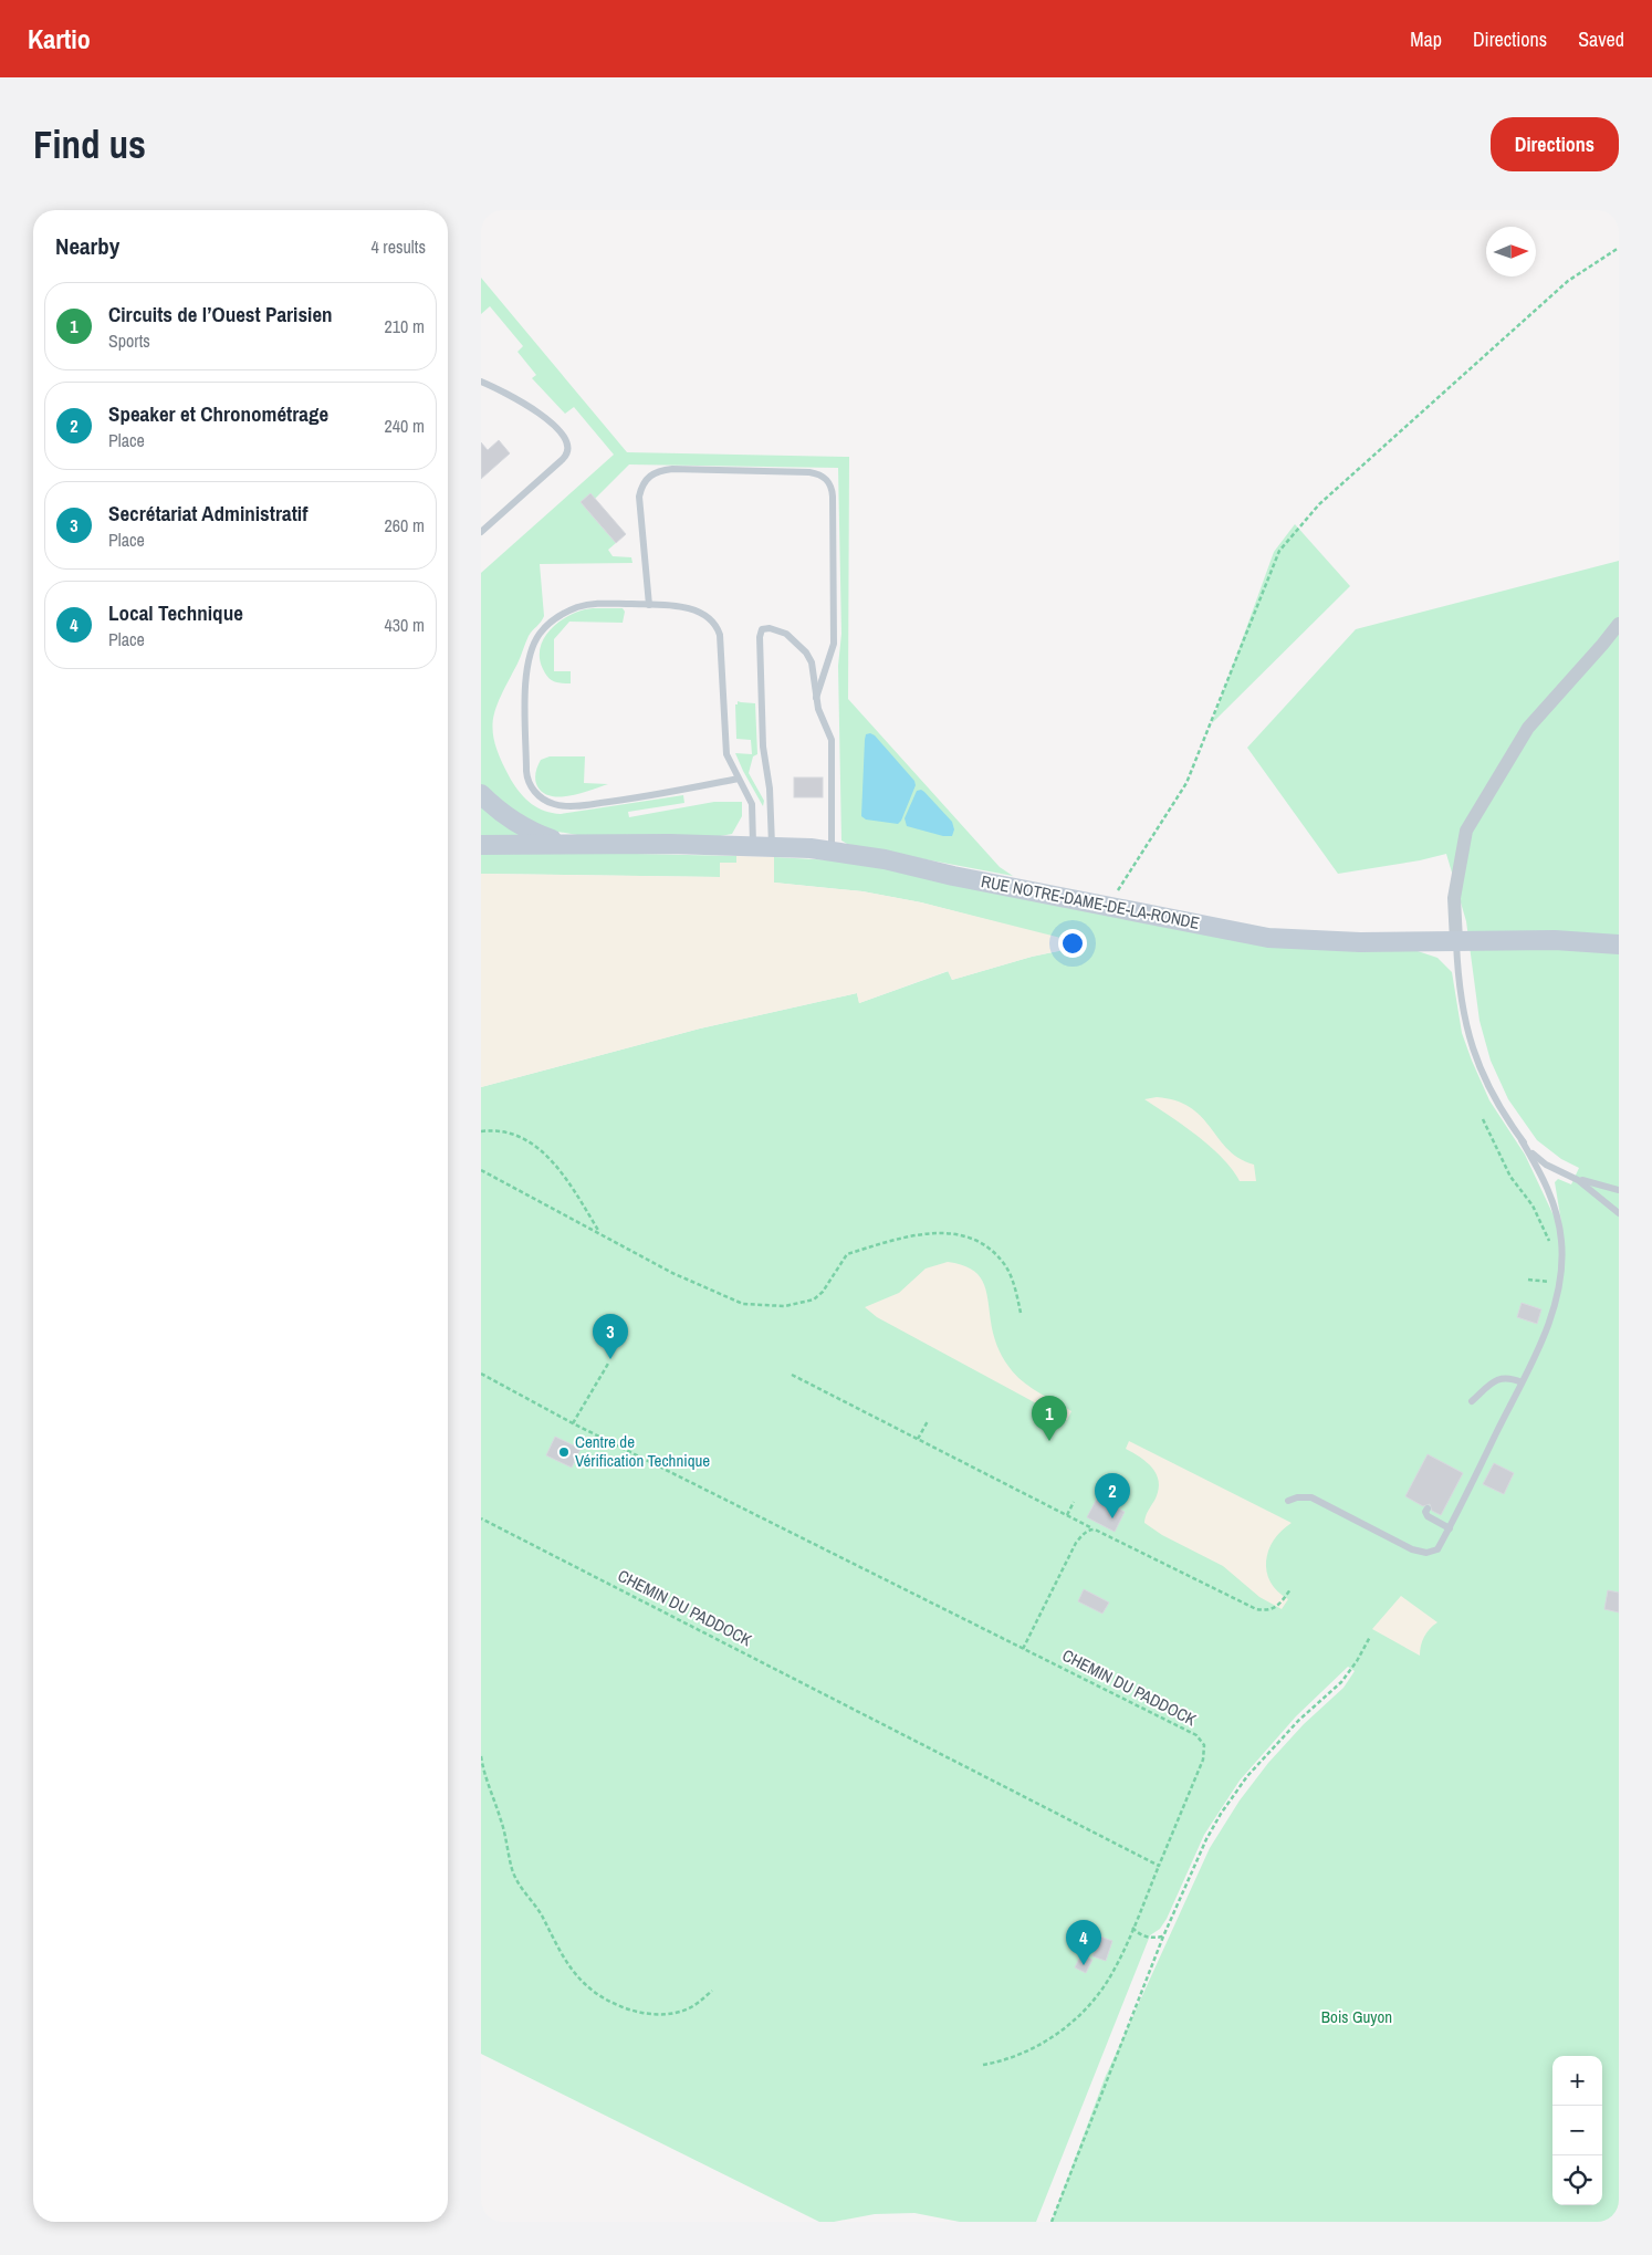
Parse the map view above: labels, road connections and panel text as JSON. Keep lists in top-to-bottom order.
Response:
{
  "streets": {
    "main road": ["RUE NOTRE-DAME-DE-LA-RONDE"],
    "path": ["CHEMIN DU PADDOCK"]
  },
  "parks": ["Bois Guyon"],
  "places": ["Centre de Vérification Technique"],
  "north": "right",
  "page": {
    "header": "Kartio",
    "nav": ["Map", "Directions", "Saved"],
    "buttons": "Directions",
    "title": "Find us",
    "heading": ["Nearby", "4 results"],
    "list": [
      {
        "mark": "1",
        "name": "Circuits de l’Ouest Parisien",
        "note": "Sports",
        "value": "210 m"
      },
      {
        "mark": "2",
        "name": "Speaker et Chronométrage",
        "note": "Place",
        "value": "240 m"
      },
      {
        "mark": "3",
        "name": "Secrétariat Administratif",
        "note": "Place",
        "value": "260 m"
      },
      {
        "mark": "4",
        "name": "Local Technique",
        "note": "Place",
        "value": "430 m"
      }
    ],
    "pins": [
      "3",
      "1",
      "2",
      "4"
    ],
    "map_buttons": ["+", "−"]
  }
}
